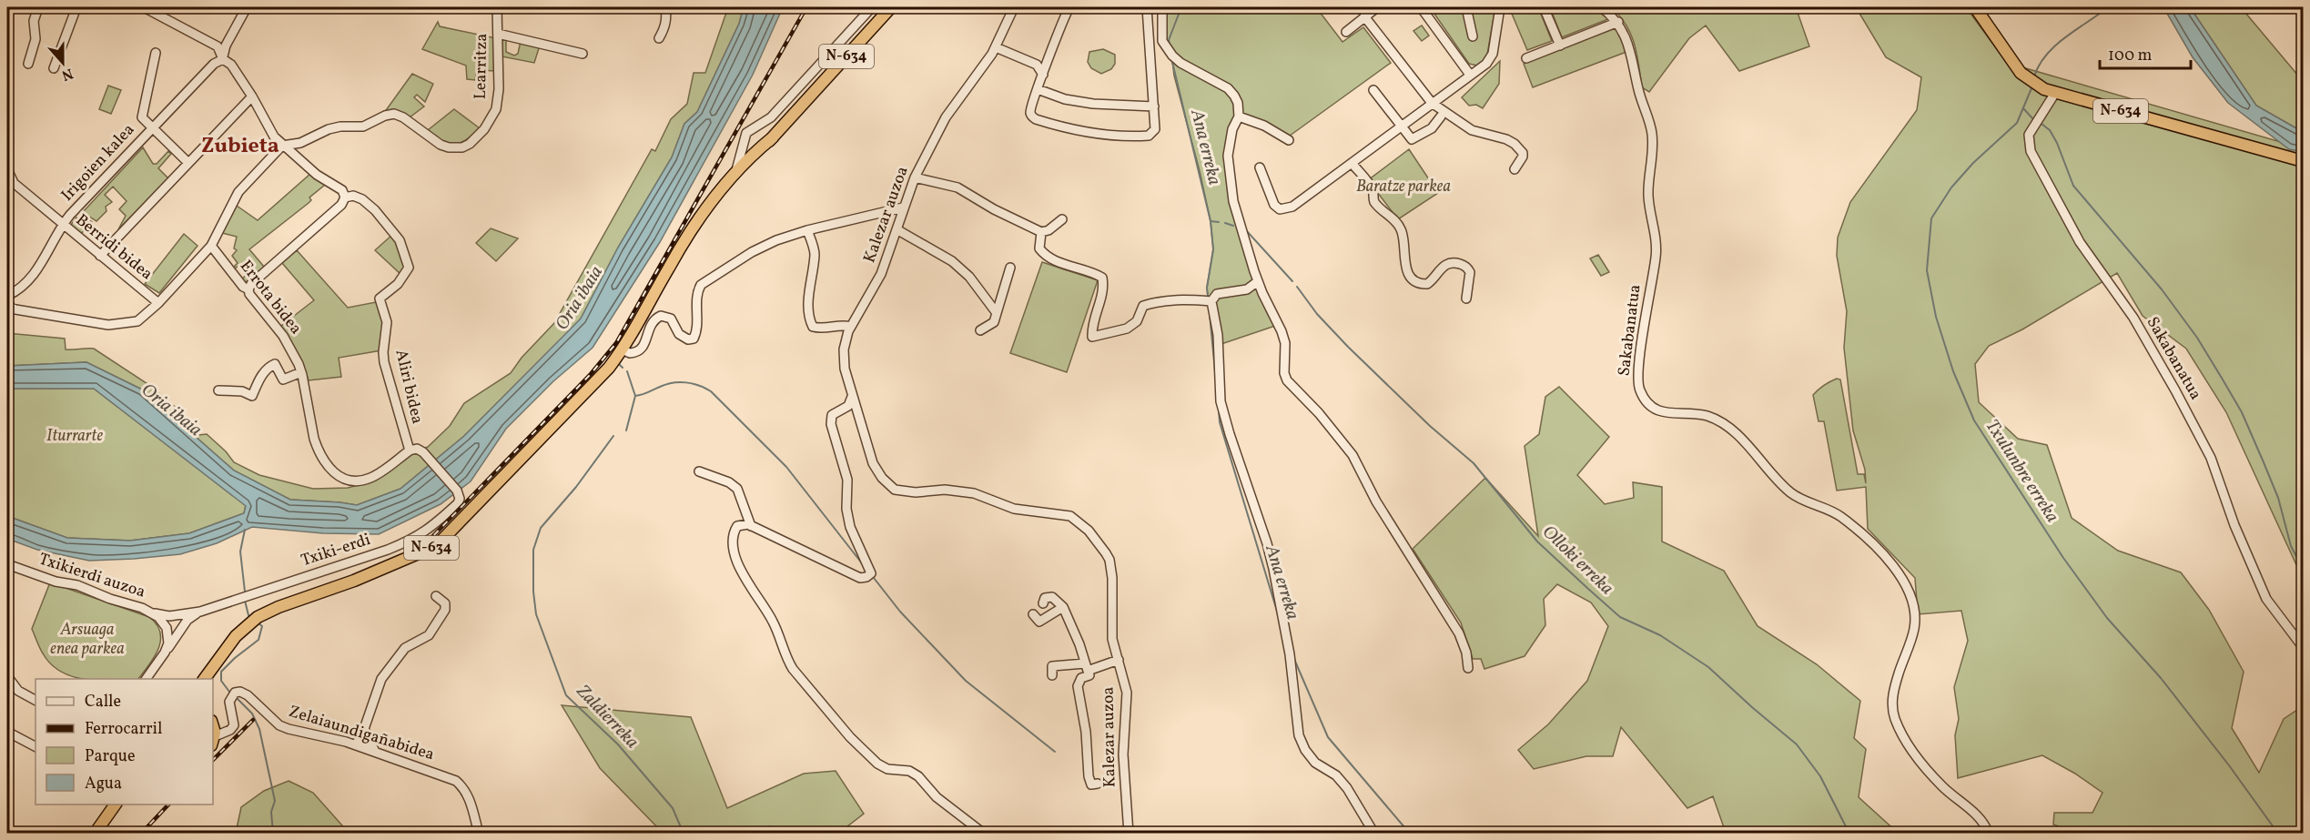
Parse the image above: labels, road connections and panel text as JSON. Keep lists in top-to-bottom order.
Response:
{
  "streets": {
    "highway": ["N-634"],
    "street": [
      "Learritza",
      "Irigoien kalea",
      "Kalezar auzoa",
      "Berridi bidea",
      "Errota bidea",
      "Sakabanatua",
      "Aliri bidea",
      "Txiki-erdi",
      "Txikierdi auzoa",
      "Zelaiaundigañabidea"
    ]
  },
  "crossings": [
    ["N-634", "Sakabanatua"],
    ["Irigoien kalea", "Berridi bidea"],
    ["Errota bidea", "Aliri bidea"],
    ["Aliri bidea", "Txiki-erdi"]
  ],
  "districts": ["Zubieta"],
  "water": [
    "Ana erreka",
    "Oria ibaia",
    "Txulunbre erreka",
    "Olloki erreka",
    "Zaldierreka"
  ],
  "parks": ["Baratze parkea", "Iturrarte", "Arsuaga enea parkea"],
  "legend": [
    "Calle",
    "Ferrocarril",
    "Parque",
    "Agua"
  ],
  "scale_bar": "100 m",
  "north": "bottom"
}
